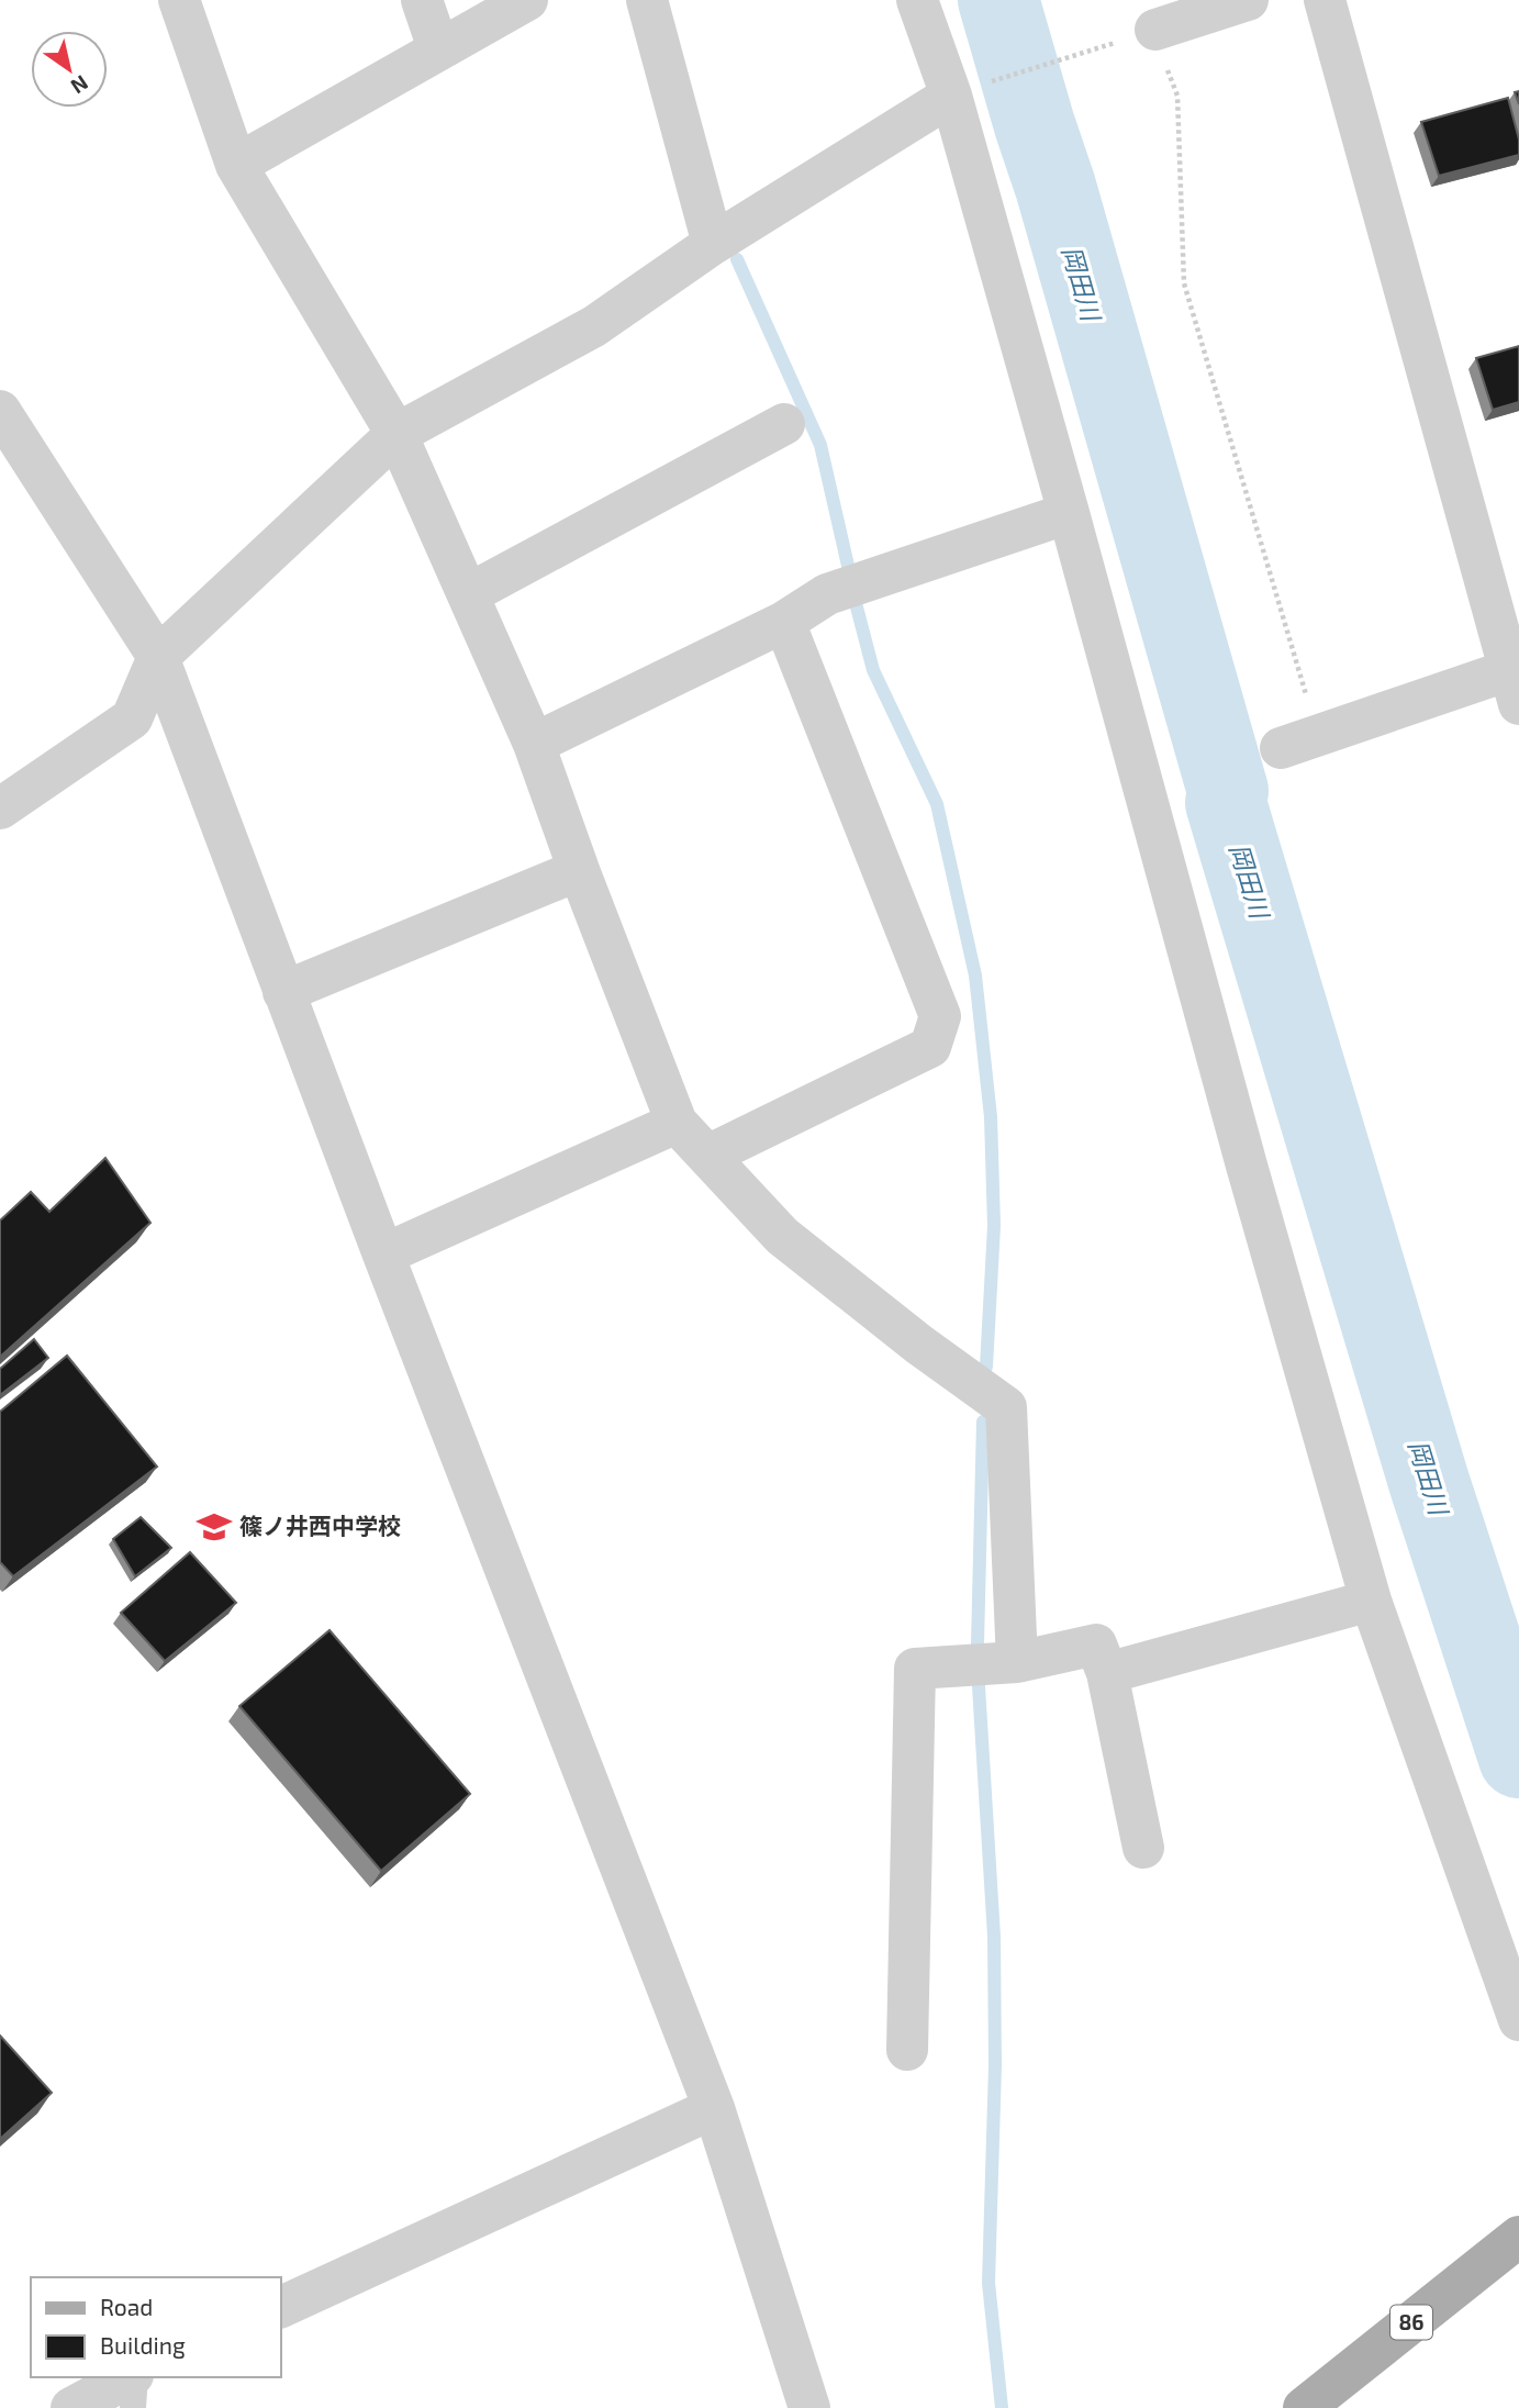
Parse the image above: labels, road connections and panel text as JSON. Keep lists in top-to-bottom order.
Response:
{
  "streets": {
    "main road": ["86"]
  },
  "water": ["岡田川"],
  "places": {
    "school or university": ["篠ノ井西中学校"]
  },
  "legend": ["Road", "Building"],
  "north": "bottom right"
}
